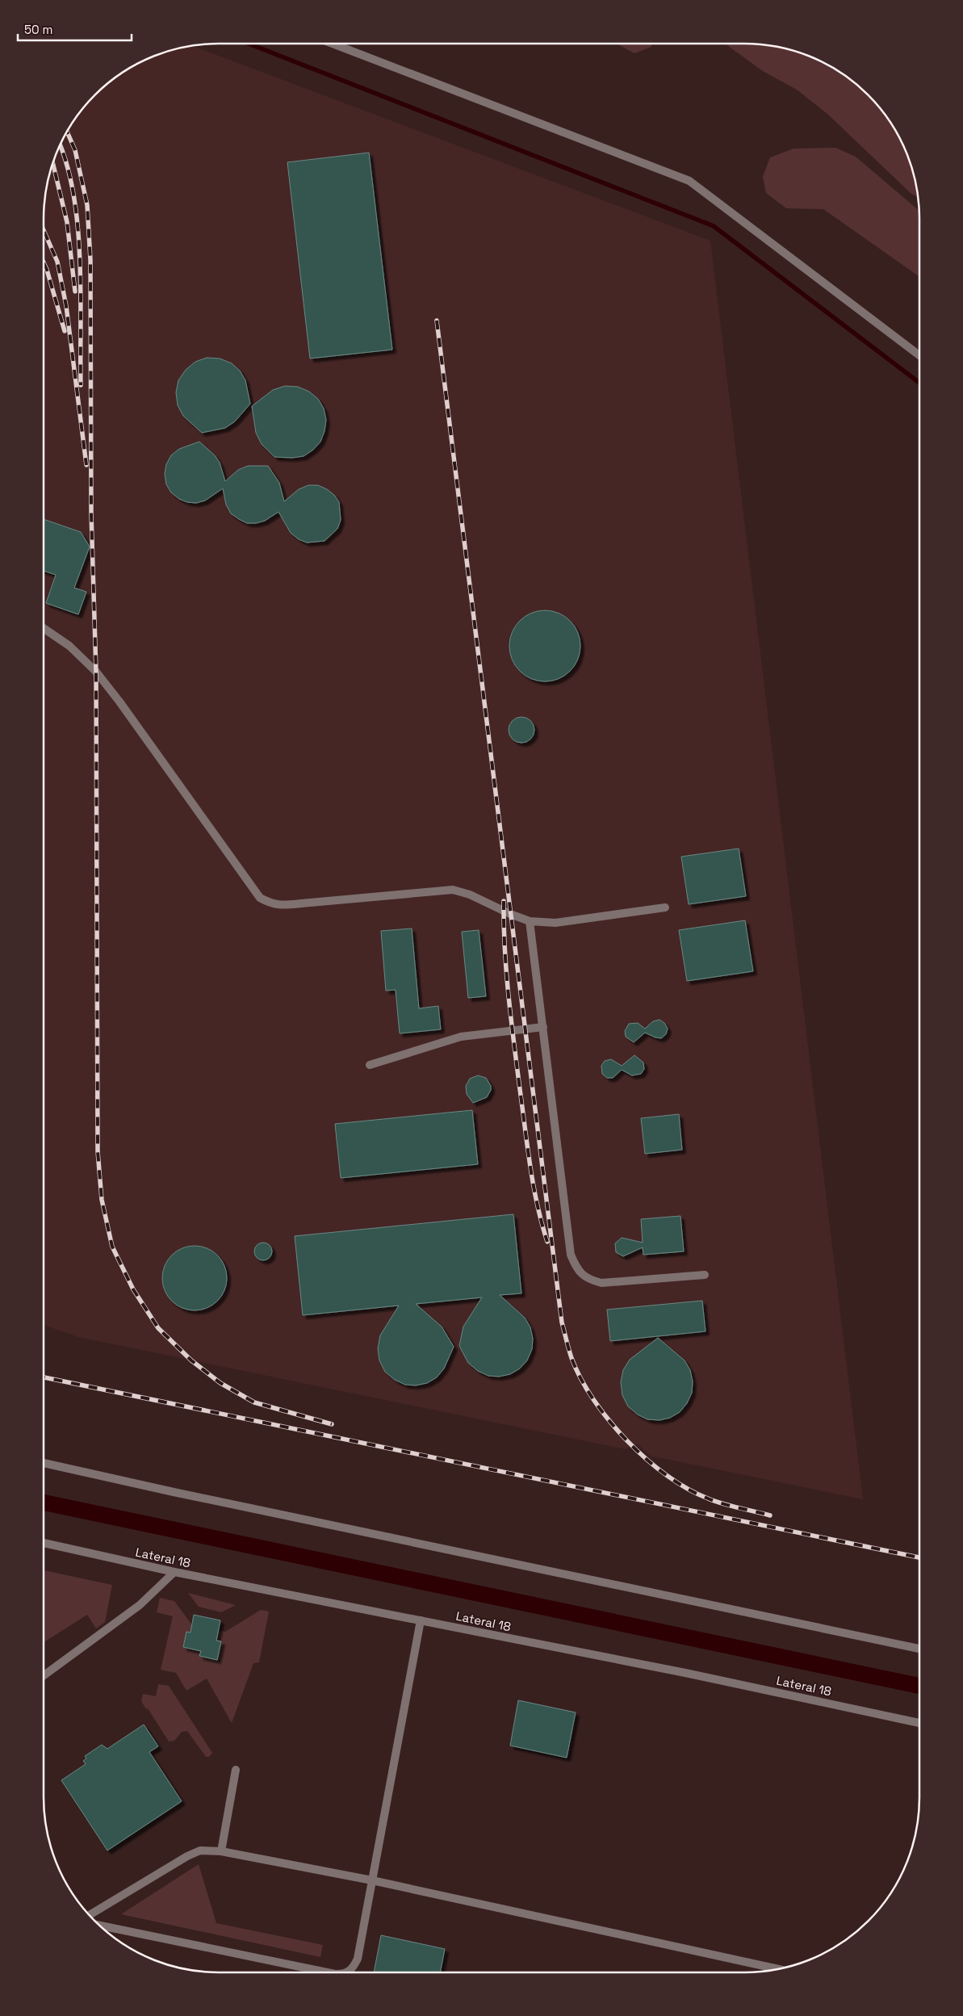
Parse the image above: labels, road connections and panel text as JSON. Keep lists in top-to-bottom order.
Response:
{
  "streets": {
    "street": ["Lateral 18"]
  },
  "scale_bar": "50 m"
}
